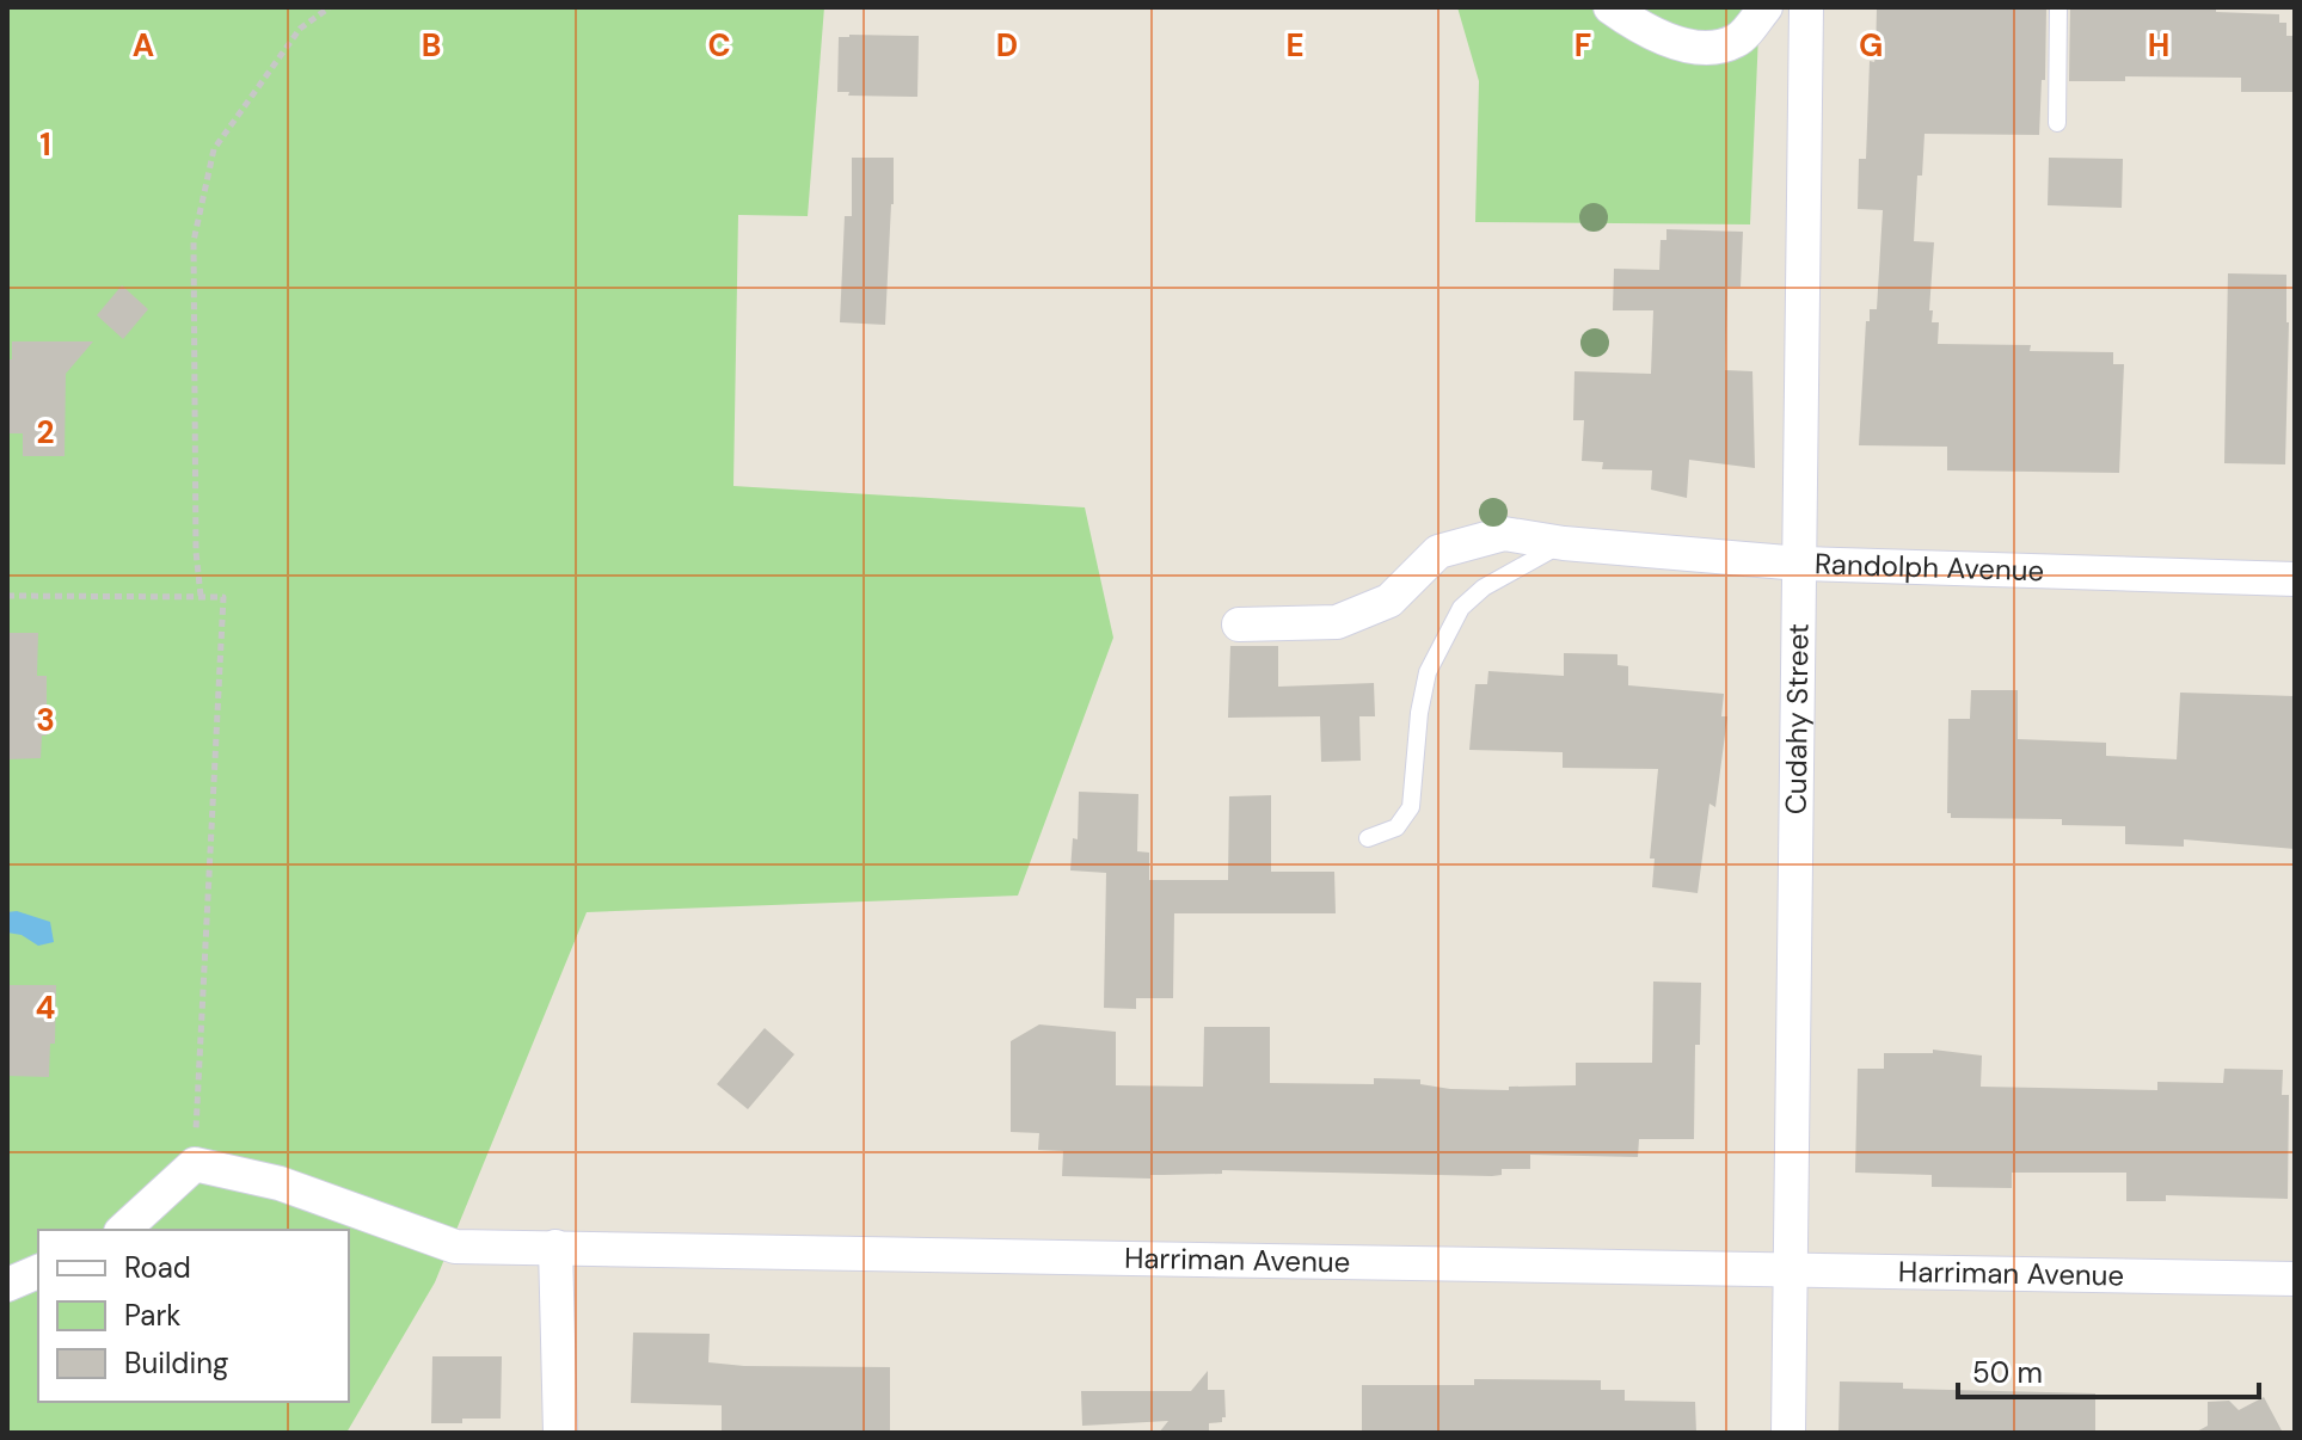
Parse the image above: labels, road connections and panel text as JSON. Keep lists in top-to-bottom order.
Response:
{
  "streets": {
    "street": ["Randolph Avenue", "Cudahy Street", "Harriman Avenue"]
  },
  "crossings": [
    ["Randolph Avenue", "Cudahy Street"],
    ["Cudahy Street", "Harriman Avenue"]
  ],
  "legend": ["Road", "Park", "Building"],
  "scale_bar": "50 m",
  "grid": {
    "columns": [
      "A",
      "B",
      "C",
      "D",
      "E",
      "F",
      "G",
      "H"
    ],
    "rows": [
      "1",
      "2",
      "3",
      "4"
    ]
  }
}
